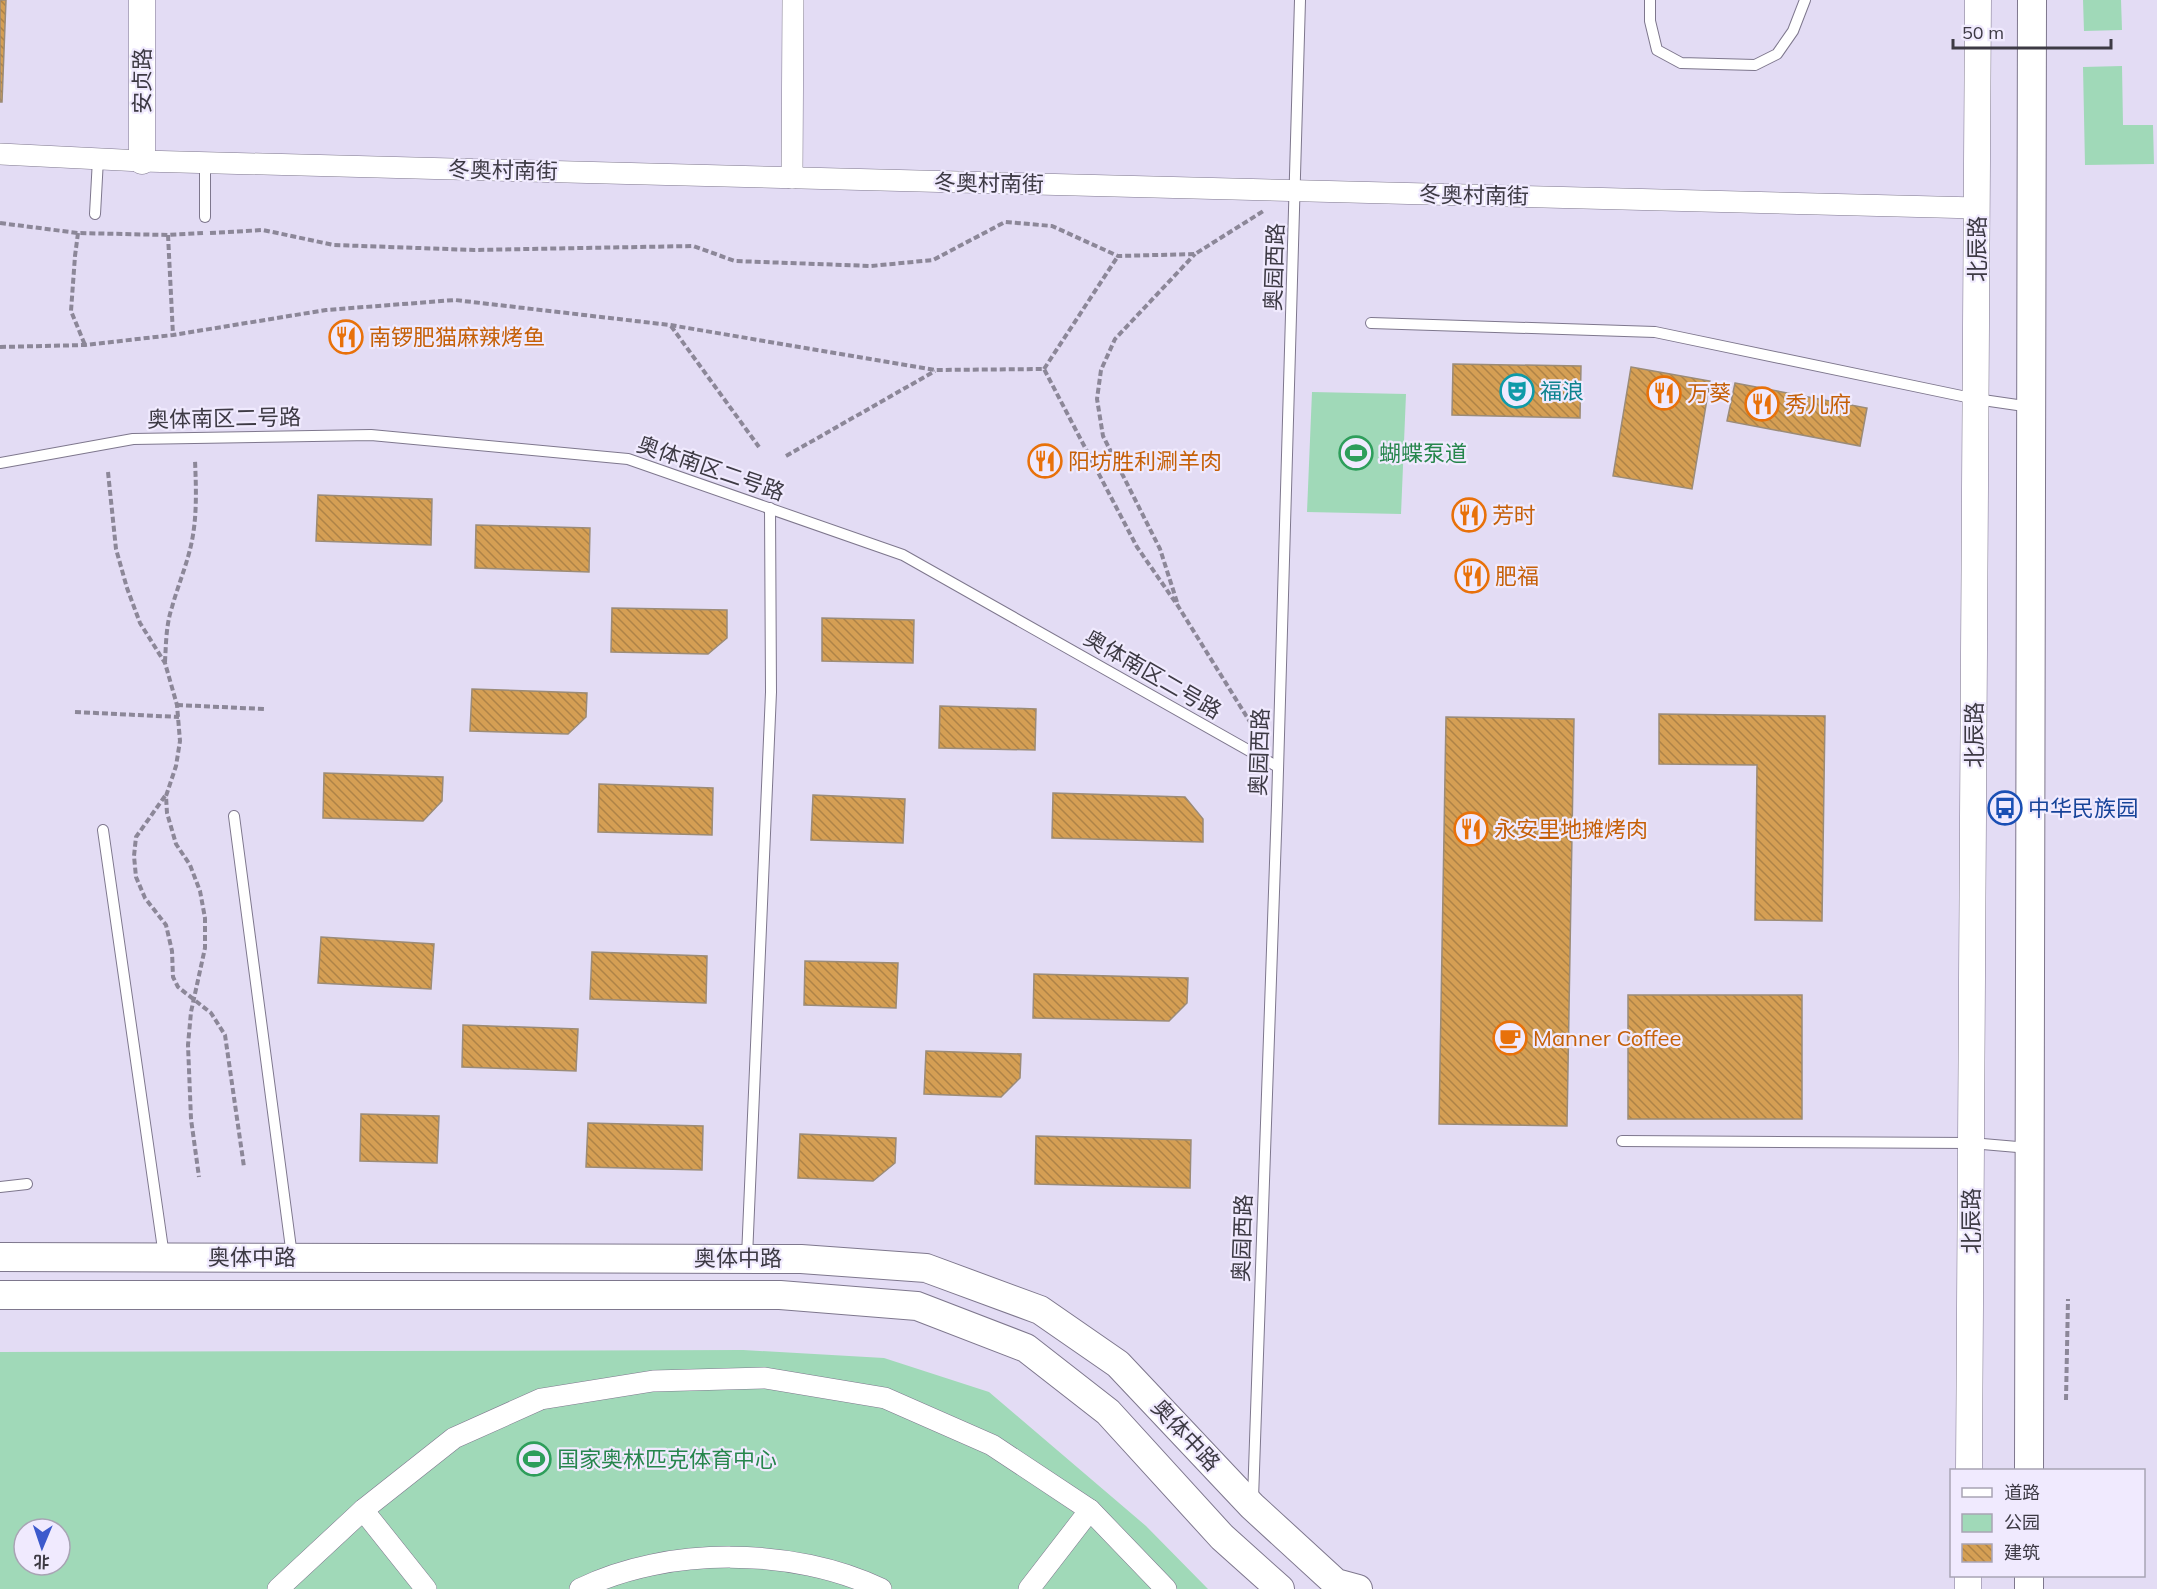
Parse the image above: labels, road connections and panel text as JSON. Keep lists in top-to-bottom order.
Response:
{
  "streets": {
    "main road": ["奥体中路"],
    "street": ["安贞路", "冬奥村南街", "北辰路"],
    "lane": ["奥园西路", "奥体南区二号路"]
  },
  "crossings": [
    ["安贞路", "冬奥村南街"],
    ["冬奥村南街", "北辰路"],
    ["冬奥村南街", "奥园西路"],
    ["奥园西路", "奥体南区二号路"],
    ["奥园西路", "奥体中路"]
  ],
  "places": {
    "restaurant": [
      "南锣肥猫麻辣烤鱼",
      "万葵",
      "秀儿府",
      "阳坊胜利涮羊肉",
      "芳时",
      "肥福",
      "永安里地摊烤肉"
    ],
    "theatre": ["福浪"],
    "sports": ["蝴蝶泵道", "国家奥林匹克体育中心"],
    "bus stop": ["中华民族园"],
    "cafe": ["Manner Coffee"]
  },
  "legend": ["道路", "公园", "建筑"],
  "scale_bar": "50 m",
  "north": "bottom"
}
